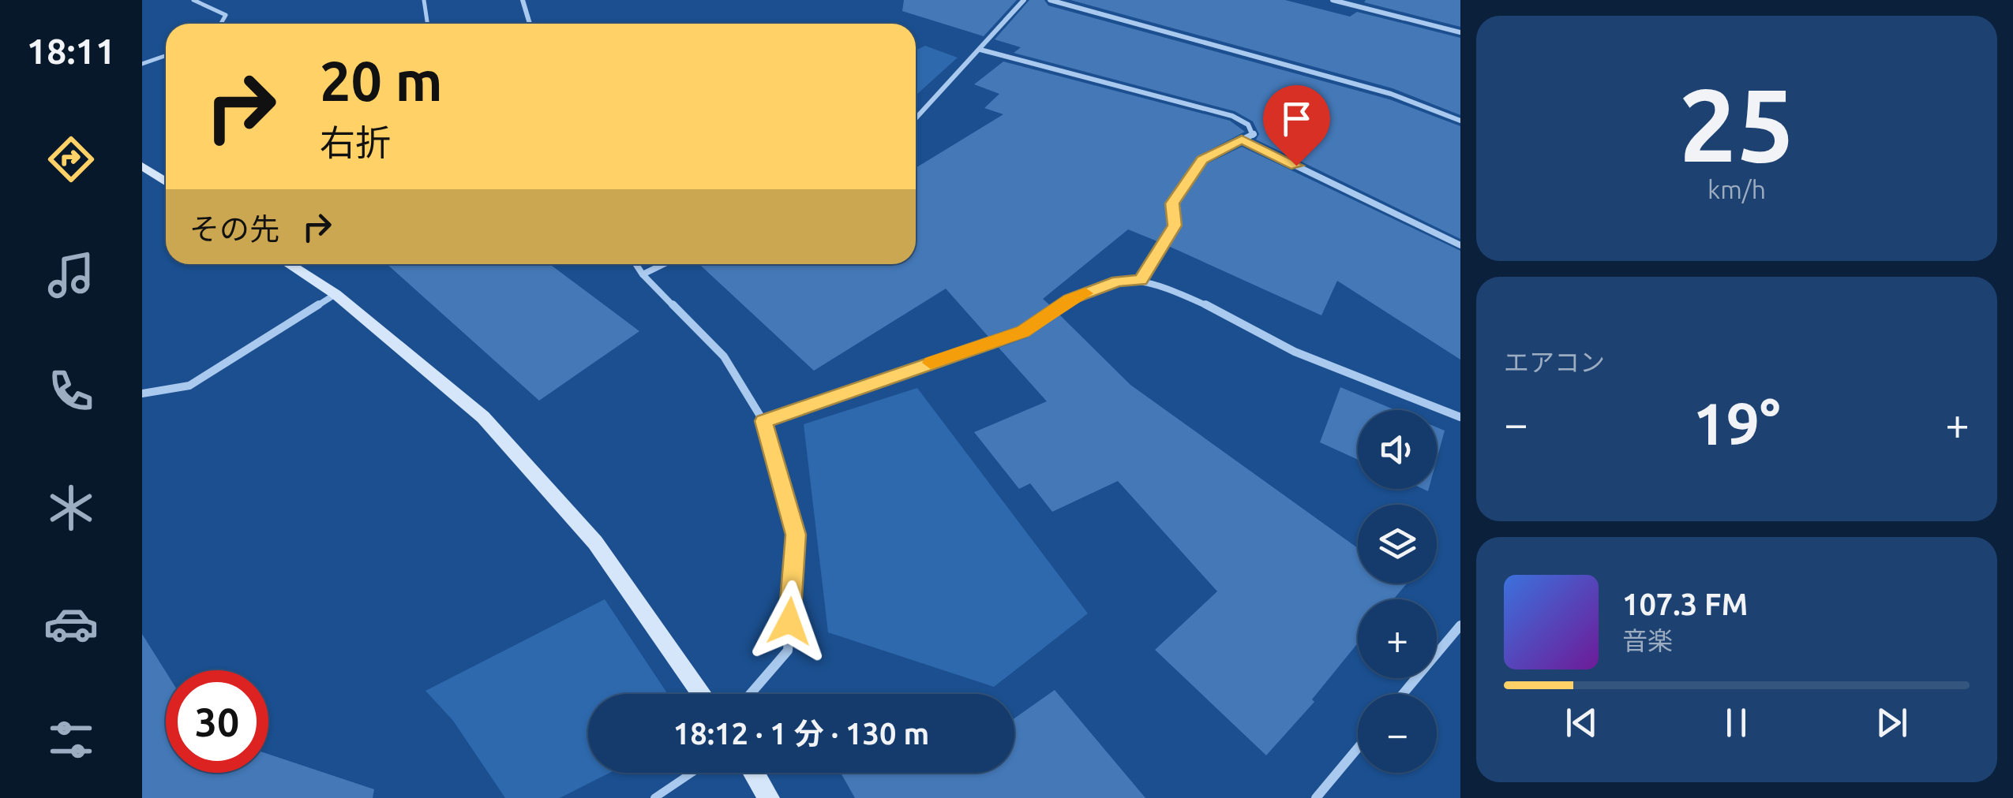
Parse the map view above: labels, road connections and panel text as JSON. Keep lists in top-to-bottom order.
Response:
{
  "page": {
    "tabs": "18:11",
    "tile": [
      ["25", "km/h"],
      "エアコン"
    ],
    "turn": ["20 m", "右折"],
    "then": "その先",
    "heat": ["−", "19°", "+"],
    "map_buttons": ["+", "−"],
    "song": ["107.3 FM", "音楽"],
    "limit": "30",
    "trip": "18:12 · 1 分 · 130 m"
  }
}
